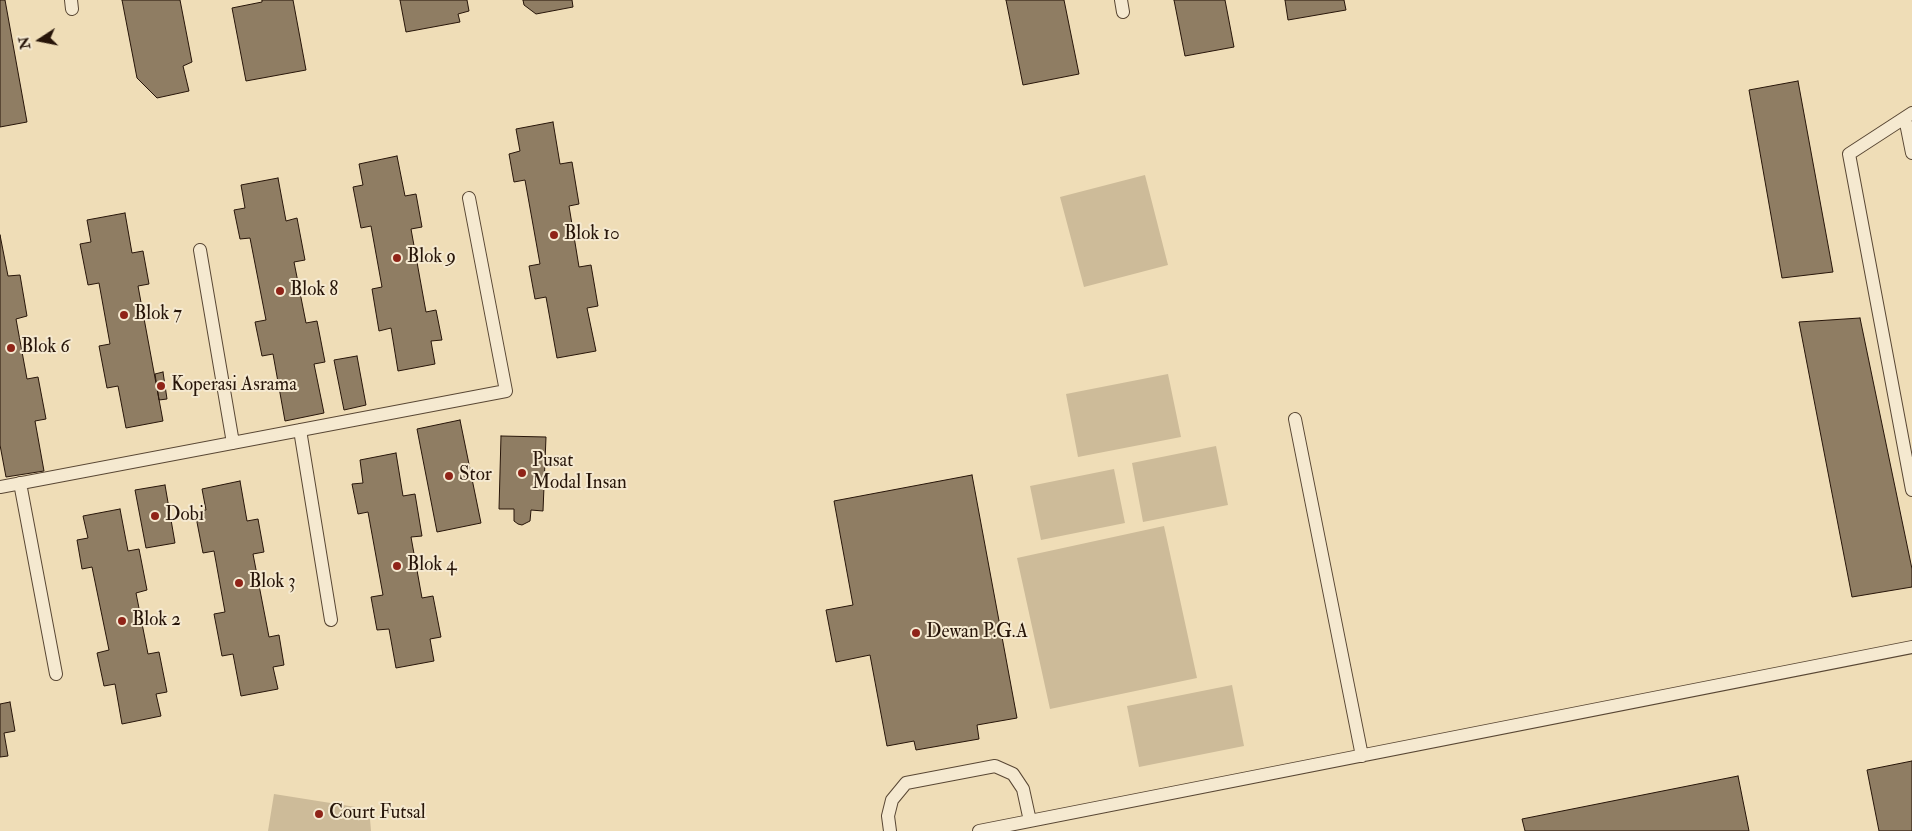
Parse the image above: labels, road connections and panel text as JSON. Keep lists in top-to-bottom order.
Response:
{
  "places": [
    "Blok 10",
    "Blok 9",
    "Blok 8",
    "Blok 7",
    "Blok 6",
    "Koperasi Asrama",
    "Pusat Modal Insan",
    "Stor",
    "Dobi",
    "Blok 4",
    "Blok 3",
    "Blok 2",
    "Dewan P.G.A",
    "Court Futsal"
  ],
  "north": "left"
}
